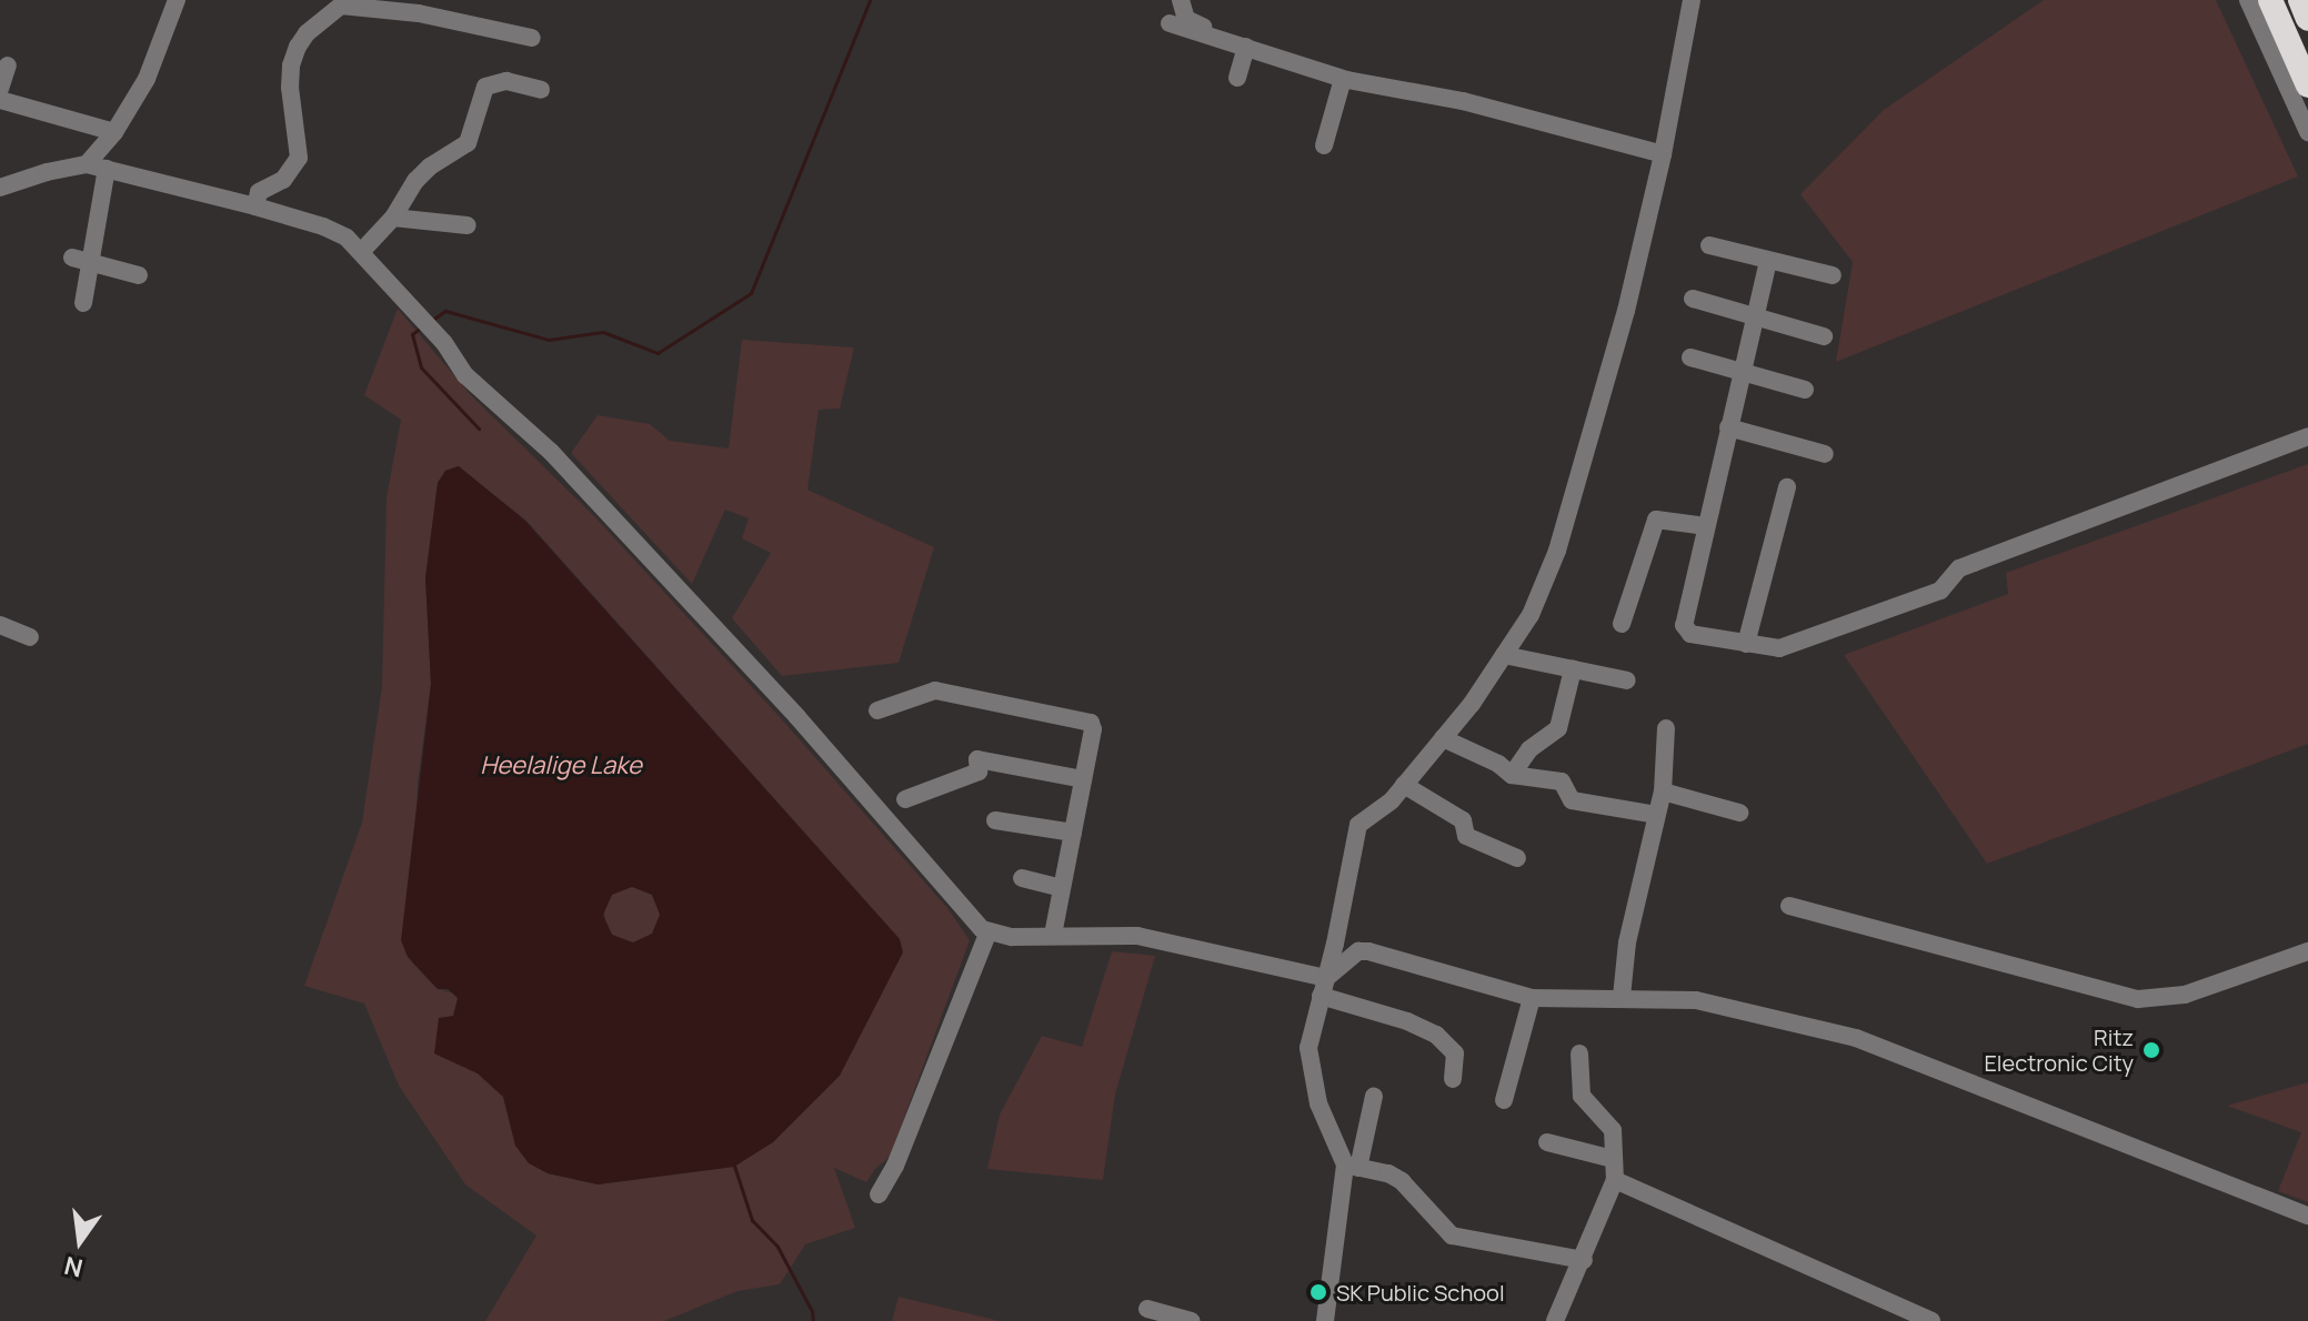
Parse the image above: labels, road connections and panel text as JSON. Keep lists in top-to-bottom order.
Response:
{
  "water": ["Heelalige Lake"],
  "places": ["Ritz Electronic City", "SK Public School"],
  "north": "bottom"
}
